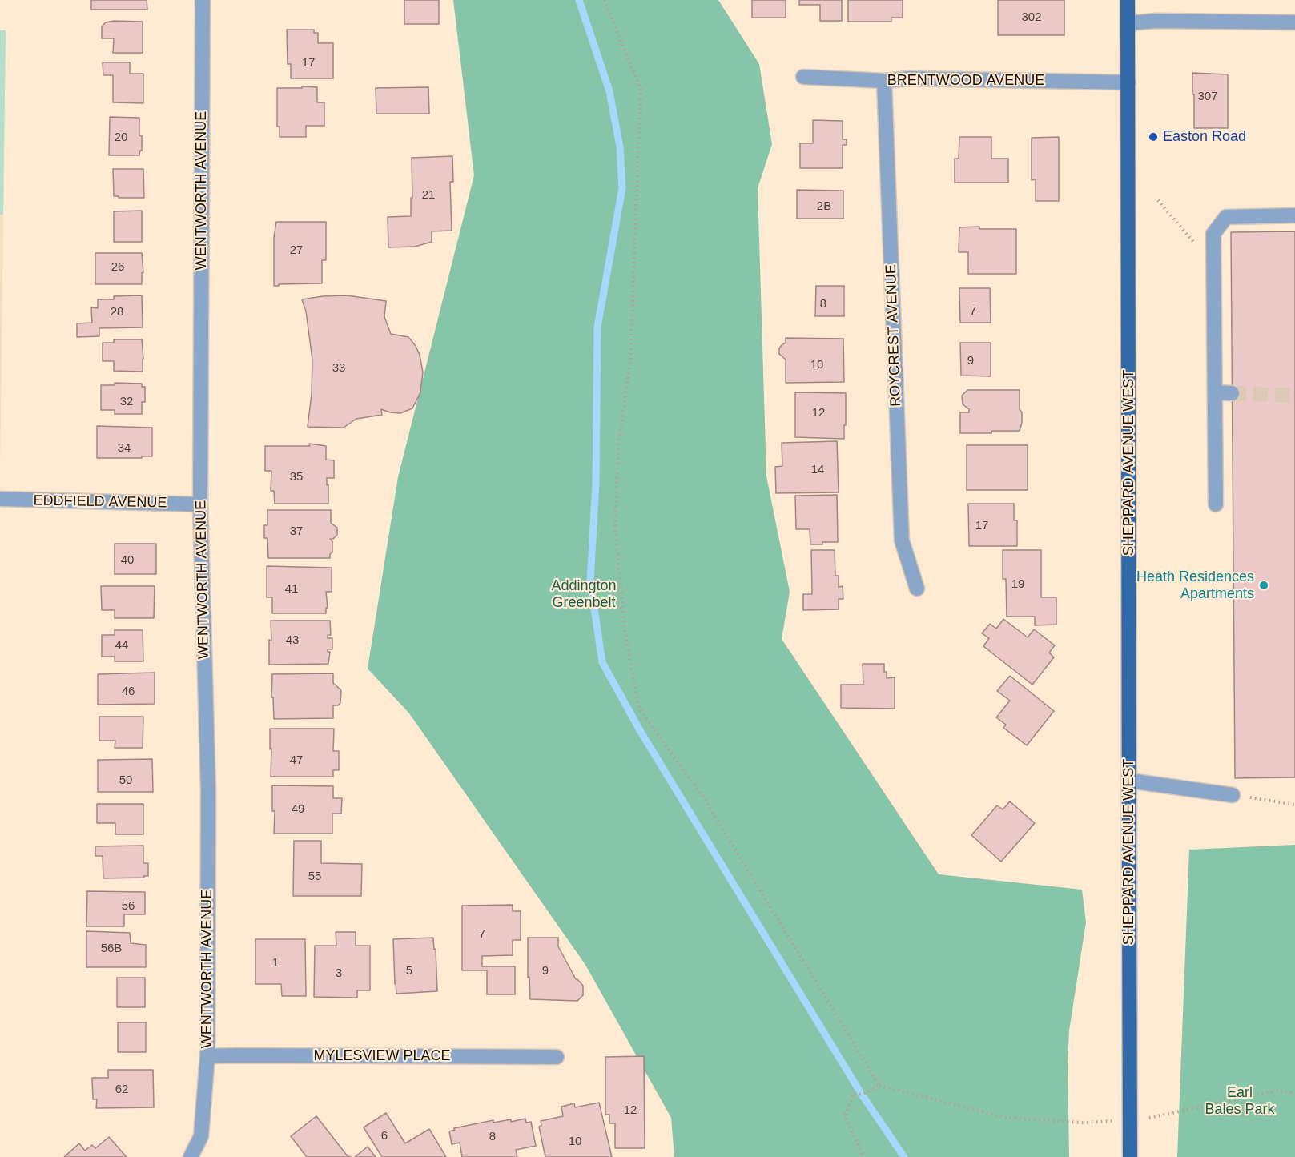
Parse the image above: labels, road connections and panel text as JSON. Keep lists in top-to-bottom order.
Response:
{
  "streets": {
    "main road": ["SHEPPARD AVENUE WEST"],
    "street": [
      "BRENTWOOD AVENUE",
      "WENTWORTH AVENUE",
      "ROYCREST AVENUE",
      "EDDFIELD AVENUE",
      "MYLESVIEW PLACE"
    ]
  },
  "crossings": [
    ["BRENTWOOD AVENUE", "ROYCREST AVENUE"],
    ["BRENTWOOD AVENUE", "SHEPPARD AVENUE WEST"],
    ["WENTWORTH AVENUE", "EDDFIELD AVENUE"],
    ["WENTWORTH AVENUE", "MYLESVIEW PLACE"]
  ],
  "parks": ["Addington Greenbelt", "Earl Bales Park"],
  "places": ["Easton Road", "Heath Residences Apartments"],
  "house_numbers": [
    "302",
    "17",
    "307",
    "20",
    "21",
    "2B",
    "27",
    "26",
    "8",
    "7",
    "28",
    "9",
    "10",
    "33",
    "32",
    "12",
    "34",
    "14",
    "35",
    "17",
    "37",
    "40",
    "19",
    "41",
    "43",
    "44",
    "46",
    "47",
    "50",
    "49",
    "55",
    "56",
    "7",
    "56B",
    "1",
    "5",
    "9",
    "3",
    "62",
    "12",
    "6",
    "8",
    "10"
  ]
}
